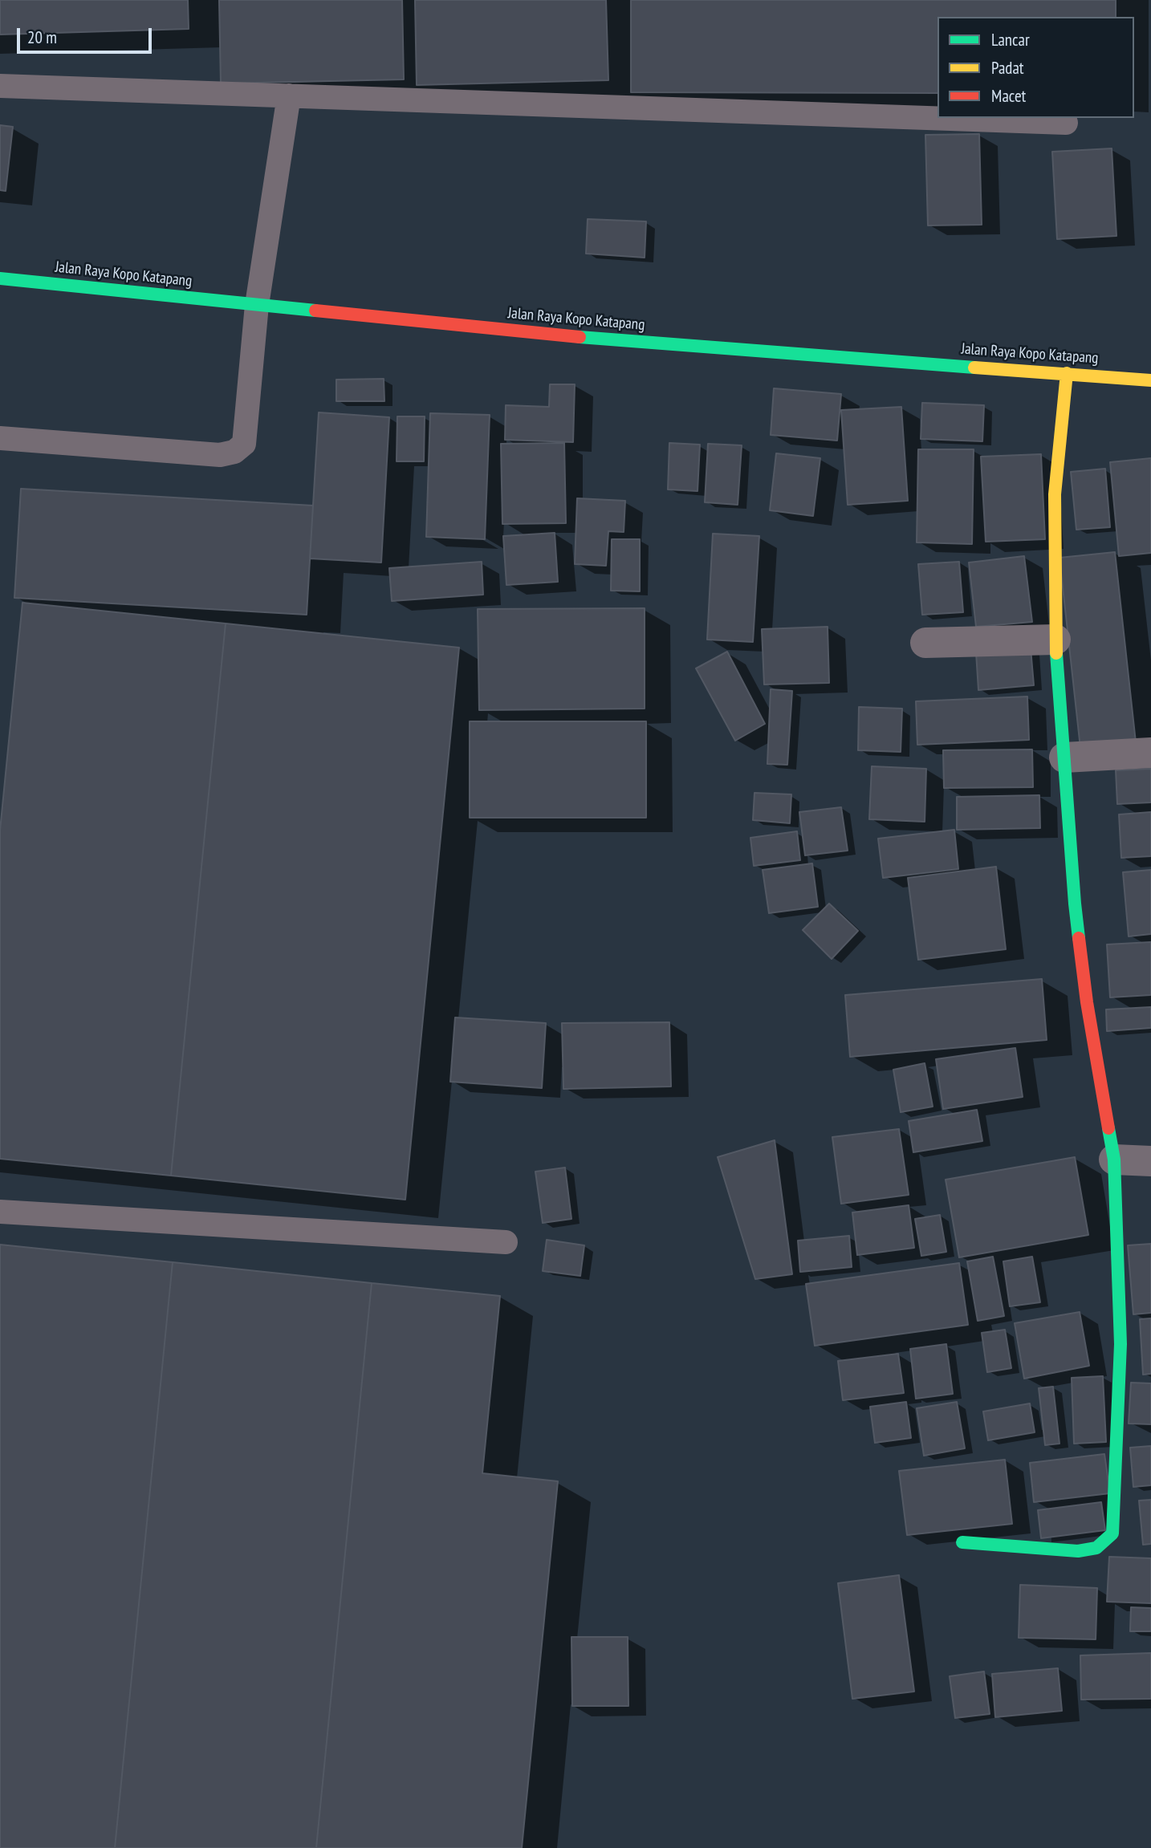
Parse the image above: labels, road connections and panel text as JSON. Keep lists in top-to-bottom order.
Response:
{
  "streets": {
    "street": ["Jalan Raya Kopo Katapang"]
  },
  "legend": ["Lancar", "Padat", "Macet"],
  "scale_bar": "20 m"
}
